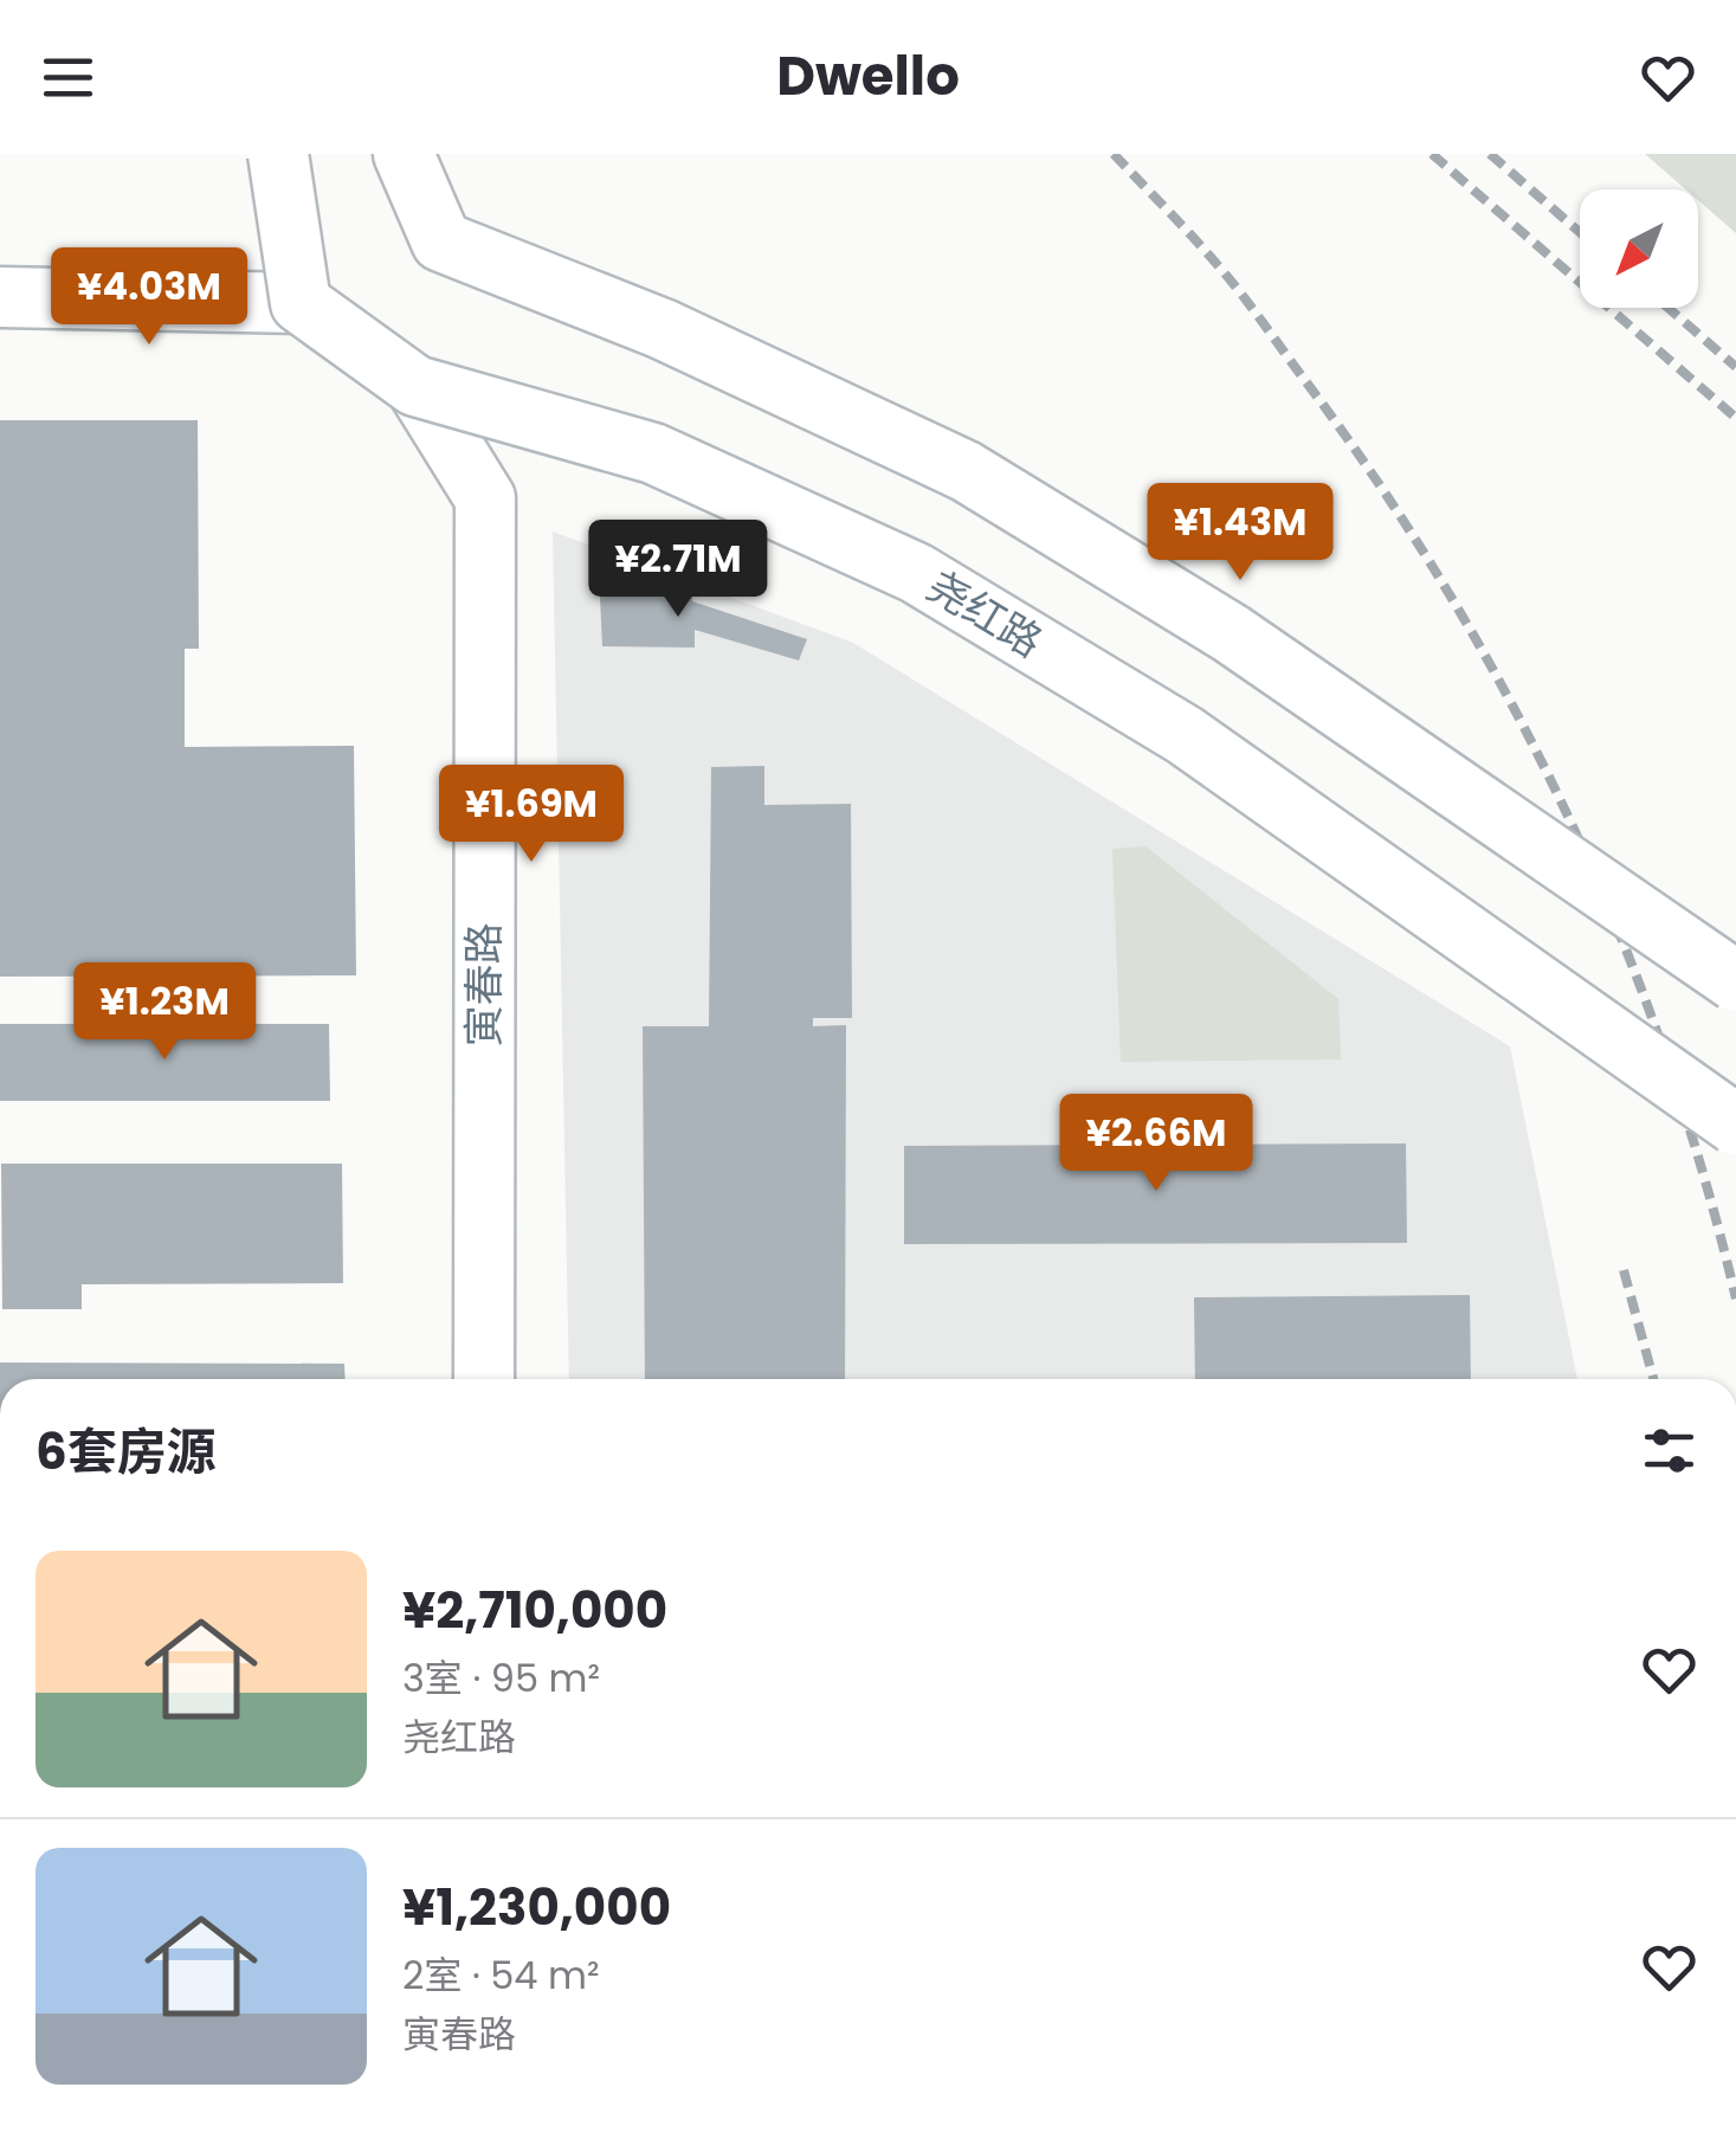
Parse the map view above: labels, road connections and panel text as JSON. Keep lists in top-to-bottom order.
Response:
{
  "streets": {
    "main road": ["尧红路", "寅春路"]
  },
  "crossings": [
    ["尧红路", "寅春路"]
  ],
  "north": "bottom left",
  "page": {
    "header": "Dwello",
    "price": [
      "¥4.03M",
      "¥1.43M",
      "¥2.71M",
      "¥1.69M",
      "¥1.23M",
      "¥2.66M"
    ],
    "heading": "6套房源",
    "list": [
      {
        "name": "¥2,710,000",
        "note": "3室 · 95 m² · 尧红路"
      },
      {
        "name": "¥1,230,000",
        "note": "2室 · 54 m² · 寅春路"
      }
    ]
  }
}
